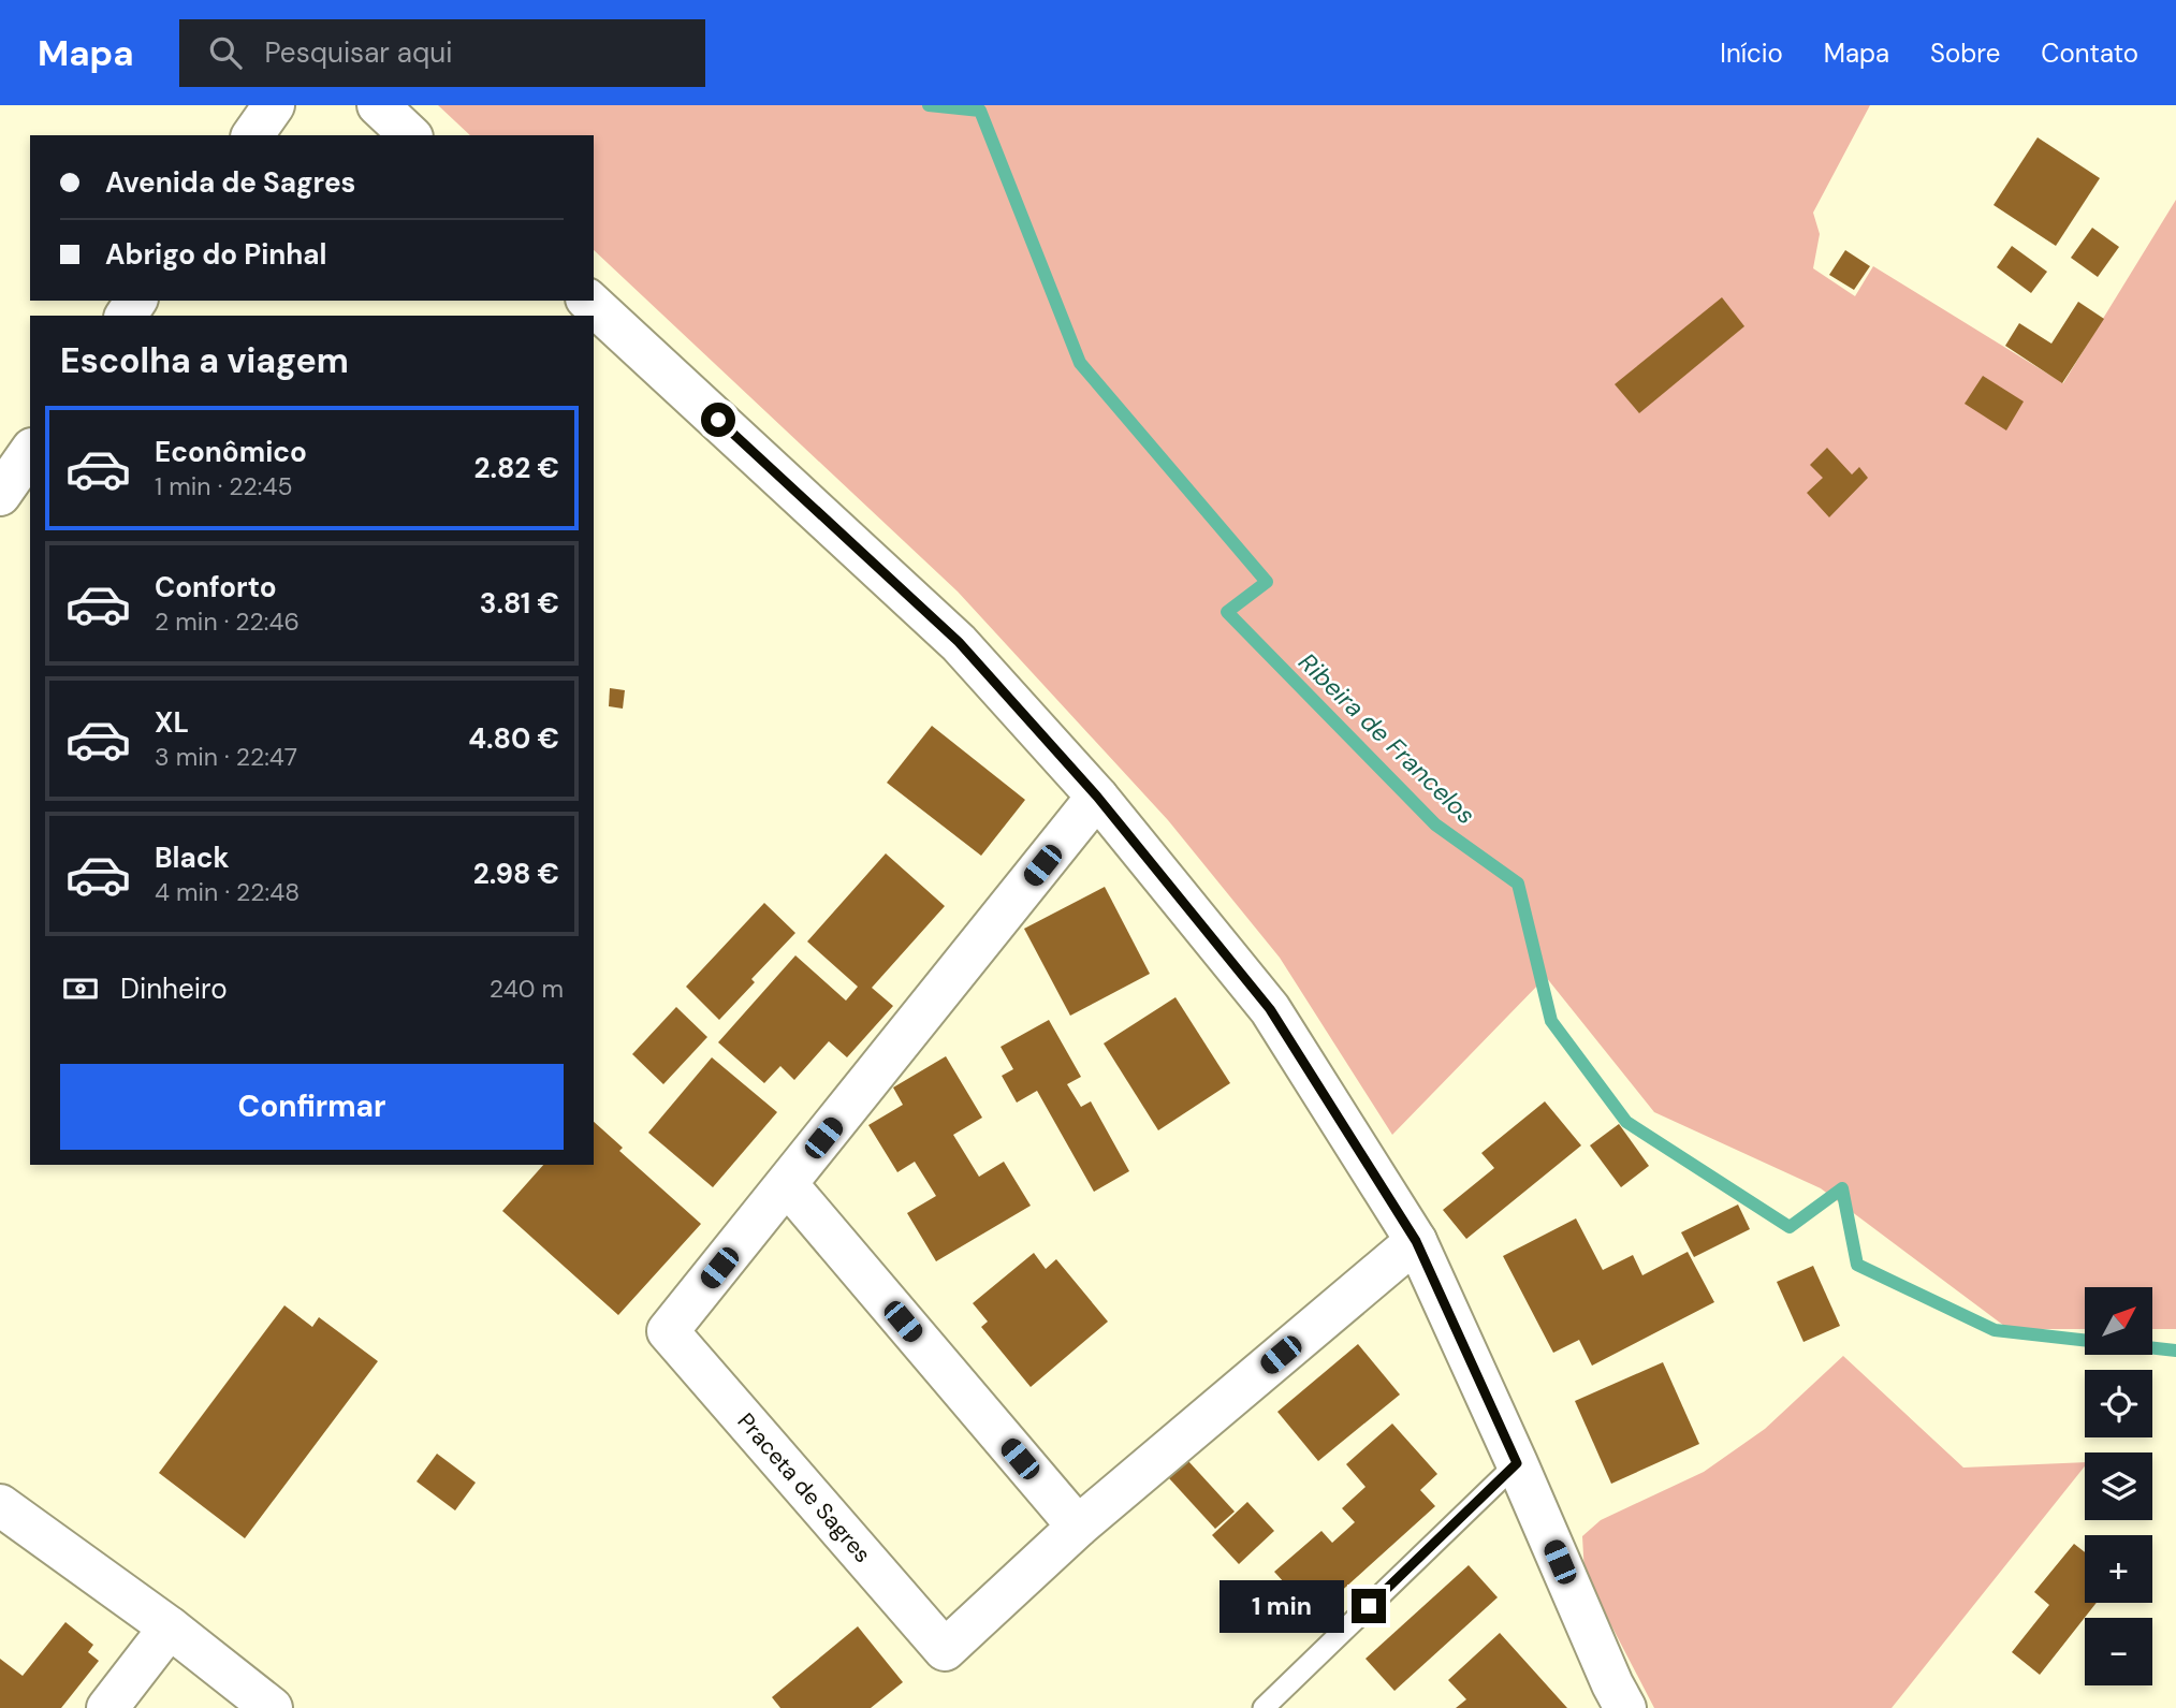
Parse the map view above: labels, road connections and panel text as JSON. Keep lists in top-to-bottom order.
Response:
{
  "streets": {
    "street": ["Praceta de Sagres"]
  },
  "water": ["Ribeira de Francelos"],
  "north": "top right",
  "page": {
    "header": "Mapa",
    "search": "Pesquisar aqui",
    "nav": [
      "Início",
      "Mapa",
      "Sobre",
      "Contato"
    ],
    "banner": ["Avenida de Sagres", "Abrigo do Pinhal"],
    "heading": "Escolha a viagem",
    "list": [
      {
        "name": "Econômico",
        "note": "1 min · 22:45",
        "value": "2.82 €"
      },
      {
        "name": "Conforto",
        "note": "2 min · 22:46",
        "value": "3.81 €"
      },
      {
        "name": "XL",
        "note": "3 min · 22:47",
        "value": "4.80 €"
      },
      {
        "name": "Black",
        "note": "4 min · 22:48",
        "value": "2.98 €"
      }
    ],
    "pay": ["Dinheiro", "240 m"],
    "buttons": "Confirmar",
    "map_buttons": ["+", "−"],
    "bubble": "1 min"
  }
}
